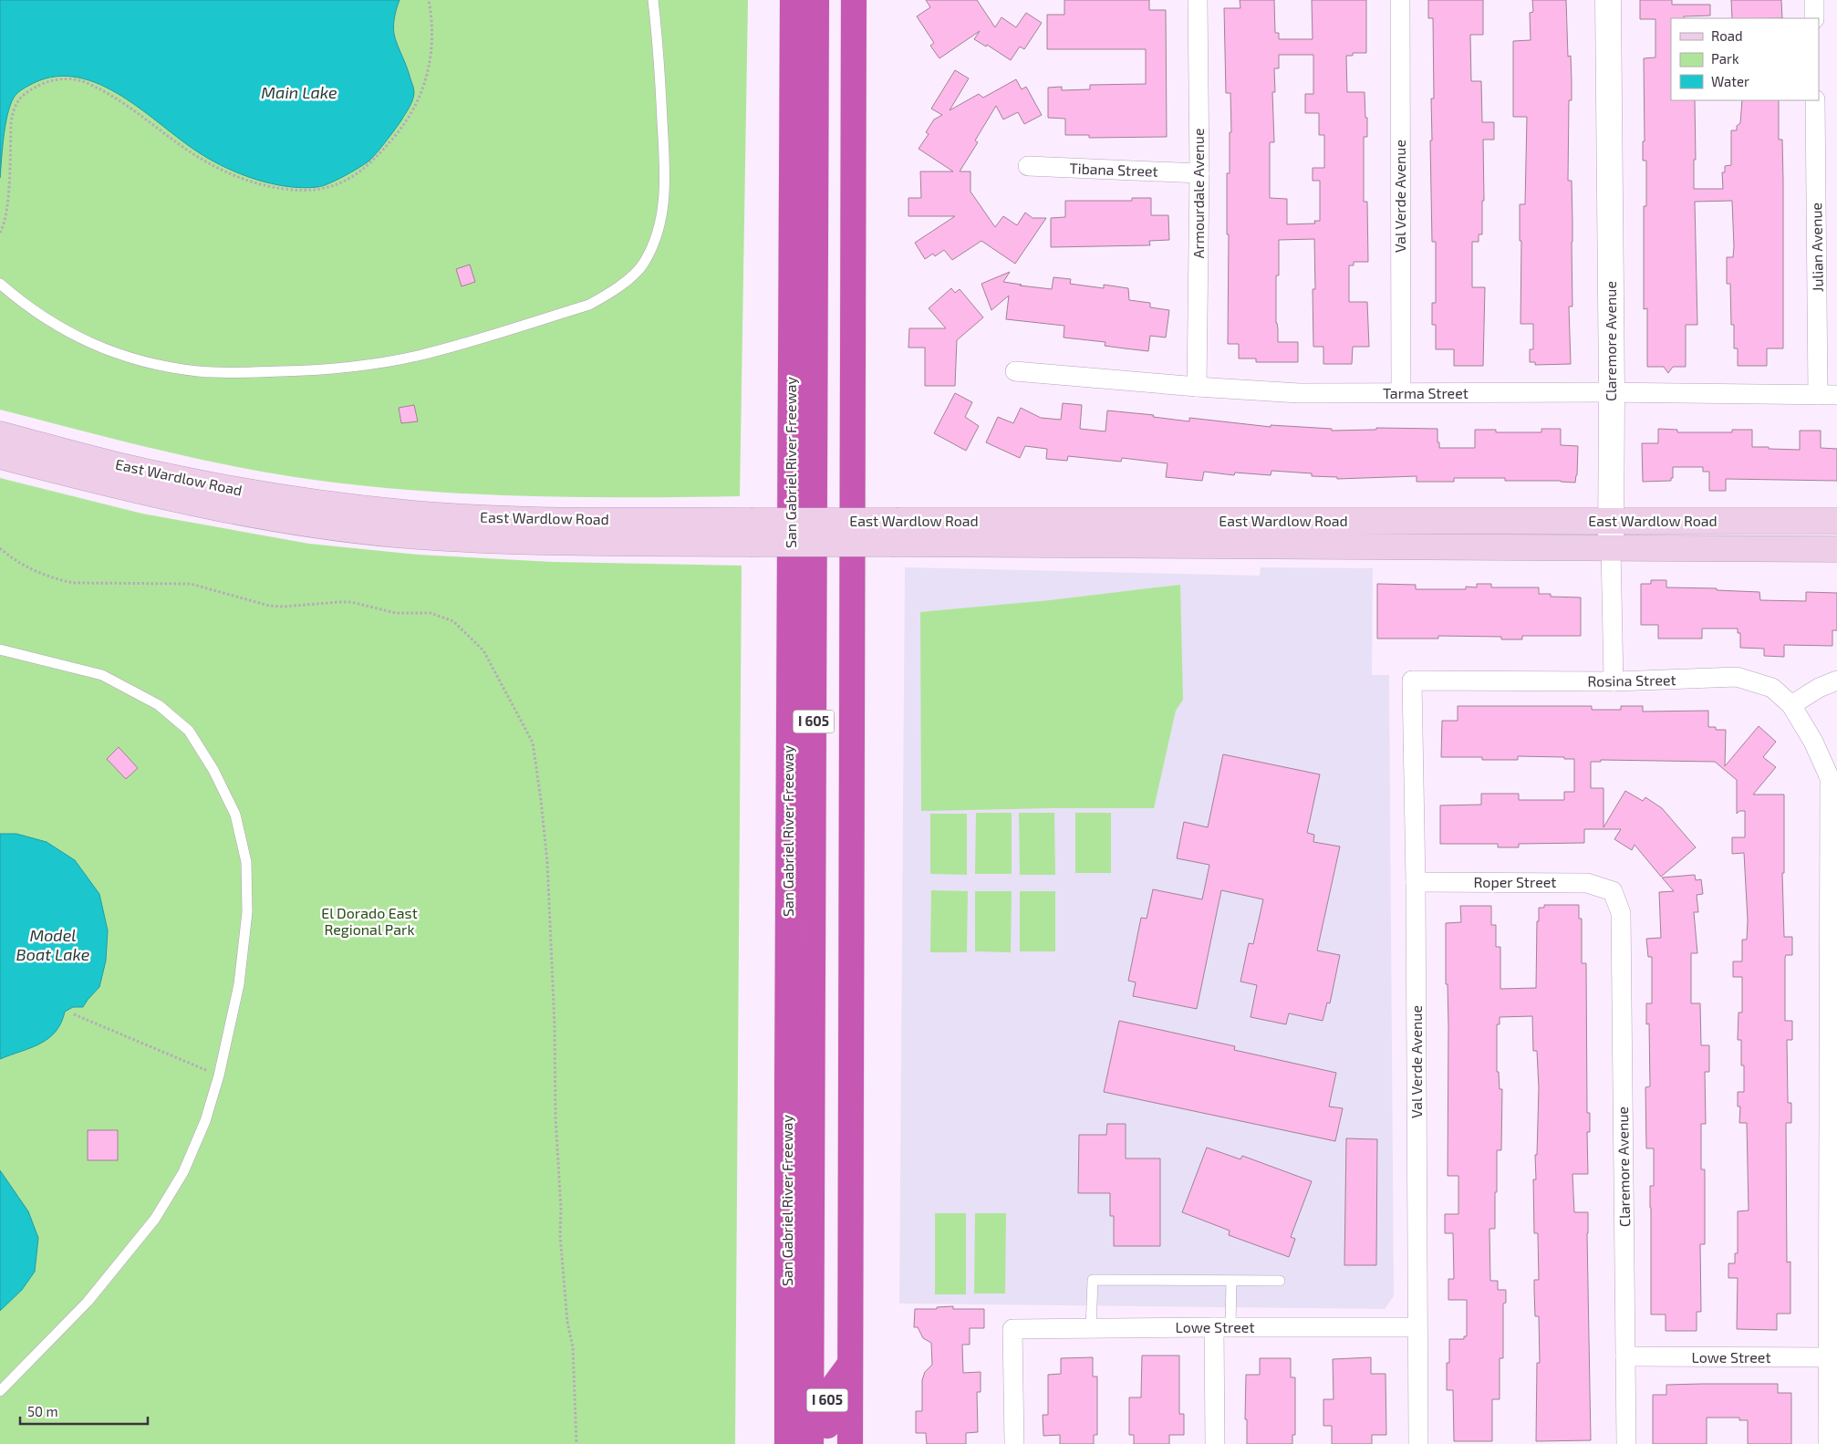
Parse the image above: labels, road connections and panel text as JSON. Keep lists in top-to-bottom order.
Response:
{
  "streets": {
    "highway": ["San Gabriel River Freeway", "I 605"],
    "main road": ["East Wardlow Road"],
    "street": [
      "Tibana Street",
      "Armourdale Avenue",
      "Val Verde Avenue",
      "Julian Avenue",
      "Claremore Avenue",
      "Tarma Street",
      "Rosina Street",
      "Roper Street",
      "Lowe Street"
    ]
  },
  "crossings": [
    ["Tibana Street", "Armourdale Avenue"],
    ["Armourdale Avenue", "Tarma Street"],
    ["Val Verde Avenue", "Tarma Street"],
    ["Val Verde Avenue", "Rosina Street"],
    ["Val Verde Avenue", "Roper Street"],
    ["Val Verde Avenue", "Lowe Street"],
    ["Julian Avenue", "Tarma Street"],
    ["Claremore Avenue", "Tarma Street"],
    ["Claremore Avenue", "East Wardlow Road"],
    ["Claremore Avenue", "Rosina Street"],
    ["Claremore Avenue", "Roper Street"],
    ["Claremore Avenue", "Lowe Street"]
  ],
  "water": ["Main Lake", "Model Boat Lake"],
  "parks": ["El Dorado East Regional Park"],
  "legend": ["Road", "Park", "Water"],
  "scale_bar": "50 m"
}
